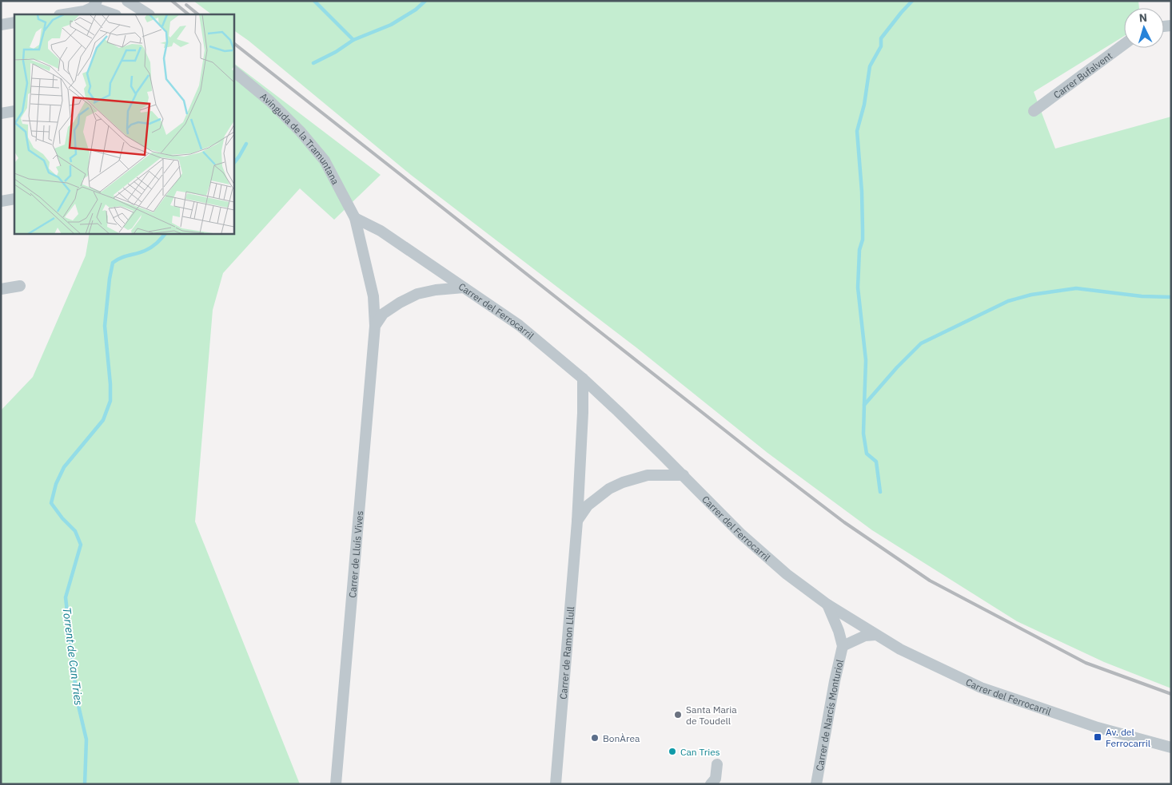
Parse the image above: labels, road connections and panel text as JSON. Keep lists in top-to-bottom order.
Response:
{
  "streets": {
    "street": [
      "Carrer Bufalvent",
      "Avinguda de la Tramuntana",
      "Carrer del Ferrocarril",
      "Carrer de Lluís Vives",
      "Carrer de Ramon Llull",
      "Carrer de Narcís Monturiol"
    ]
  },
  "crossings": [
    ["Avinguda de la Tramuntana", "Carrer del Ferrocarril"],
    ["Avinguda de la Tramuntana", "Carrer de Lluís Vives"],
    ["Carrer del Ferrocarril", "Carrer de Lluís Vives"],
    ["Carrer del Ferrocarril", "Carrer de Ramon Llull"],
    ["Carrer del Ferrocarril", "Carrer de Narcís Monturiol"]
  ],
  "water": ["Torrent de Can Tries"],
  "places": {
    "other": ["Santa Maria de Toudell", "BonÀrea", "Can Tries"],
    "transit": ["Av. del Ferrocarril"]
  },
  "north": "top"
}
